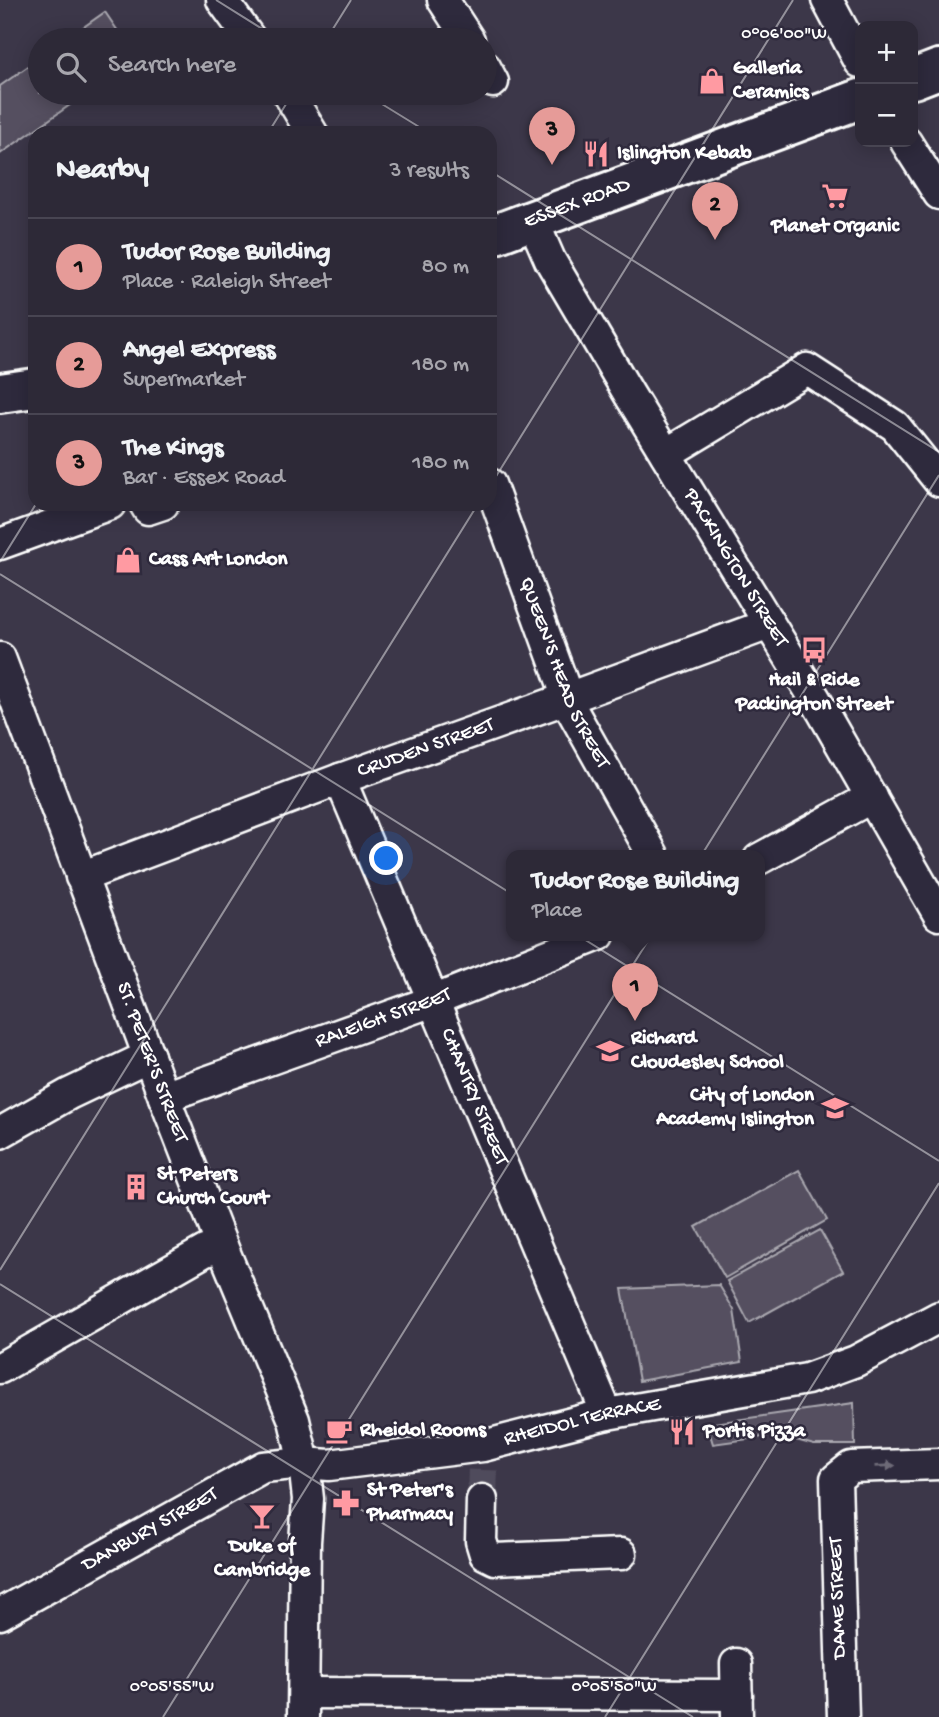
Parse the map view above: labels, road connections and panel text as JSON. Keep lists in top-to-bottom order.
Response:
{
  "streets": {
    "main road": ["ESSEX ROAD"],
    "street": [
      "PACKINGTON STREET",
      "QUEEN'S HEAD STREET",
      "CRUDEN STREET",
      "RALEIGH STREET",
      "ST. PETER'S STREET",
      "CHANTRY STREET",
      "RHEIDOL TERRACE",
      "DANBURY STREET",
      "DAME STREET"
    ]
  },
  "crossings": [
    ["ESSEX ROAD", "PACKINGTON STREET"],
    ["PACKINGTON STREET", "CRUDEN STREET"],
    ["QUEEN'S HEAD STREET", "CRUDEN STREET"],
    ["CRUDEN STREET", "ST. PETER'S STREET"],
    ["CRUDEN STREET", "CHANTRY STREET"],
    ["RALEIGH STREET", "ST. PETER'S STREET"],
    ["RALEIGH STREET", "CHANTRY STREET"],
    ["ST. PETER'S STREET", "RHEIDOL TERRACE"],
    ["ST. PETER'S STREET", "DANBURY STREET"],
    ["CHANTRY STREET", "RHEIDOL TERRACE"],
    ["RHEIDOL TERRACE", "DANBURY STREET"]
  ],
  "places": {
    "shop": ["Galleria Ceramics", "Cass Art London"],
    "restaurant": ["Islington Kebab", "Portis Pizza"],
    "supermarket": ["Planet Organic"],
    "bus stop": ["Hail & Ride Packington Street"],
    "school or university": ["Richard Cloudesley School", "City of London Academy Islington"],
    "building": ["St Peters Church Court"],
    "cafe": ["Rheidol Rooms"],
    "pharmacy": ["St Peter's Pharmacy"],
    "bar": ["Duke of Cambridge"]
  },
  "page": {
    "map_buttons": ["+", "−"],
    "search": "Search here",
    "pins": ["3", "2", "1"],
    "heading": ["Nearby", "3 results"],
    "list": [
      {
        "mark": "1",
        "name": "Tudor Rose Building",
        "note": "Place · Raleigh Street",
        "value": "80 m"
      },
      {
        "mark": "2",
        "name": "Angel Express",
        "note": "Supermarket",
        "value": "180 m"
      },
      {
        "mark": "3",
        "name": "The Kings",
        "note": "Bar · Essex Road",
        "value": "180 m"
      }
    ],
    "popup": ["Tudor Rose Building", "Place"]
  },
  "coordinates": ["0°06'00\"W", "0°05'55\"W", "0°05'50\"W"]
}
